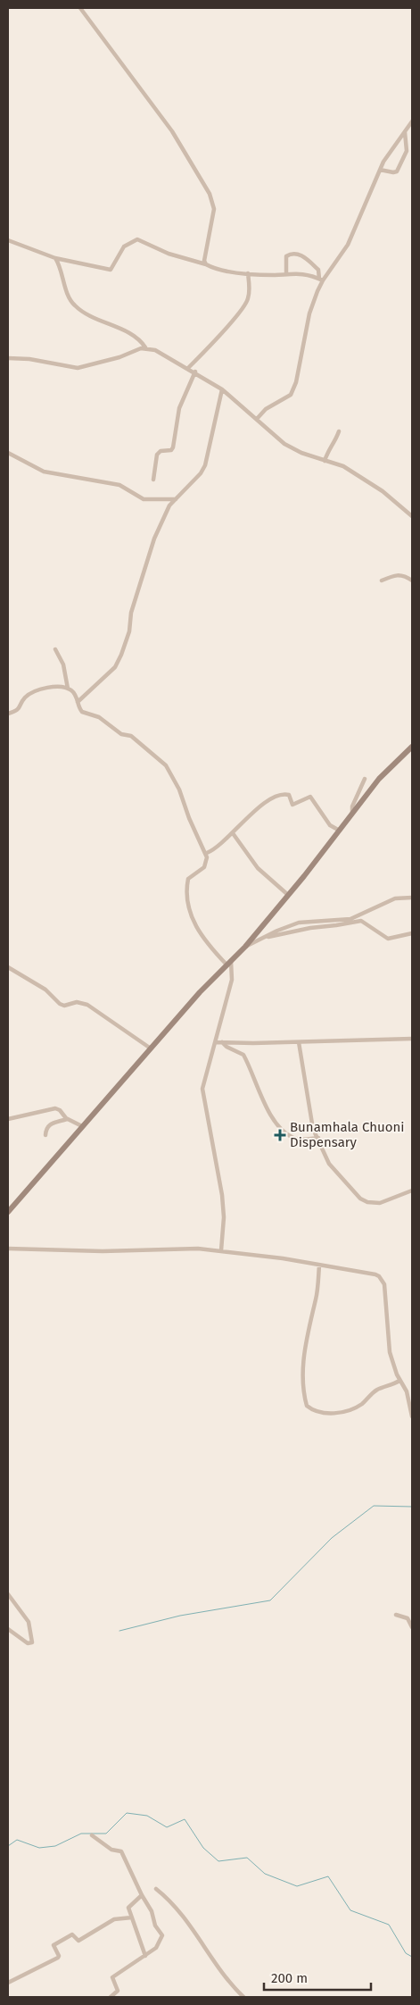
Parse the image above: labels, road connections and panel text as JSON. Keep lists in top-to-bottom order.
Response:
{
  "places": {
    "health": ["Bunamhala Chuoni Dispensary"]
  },
  "scale_bar": "200 m"
}
